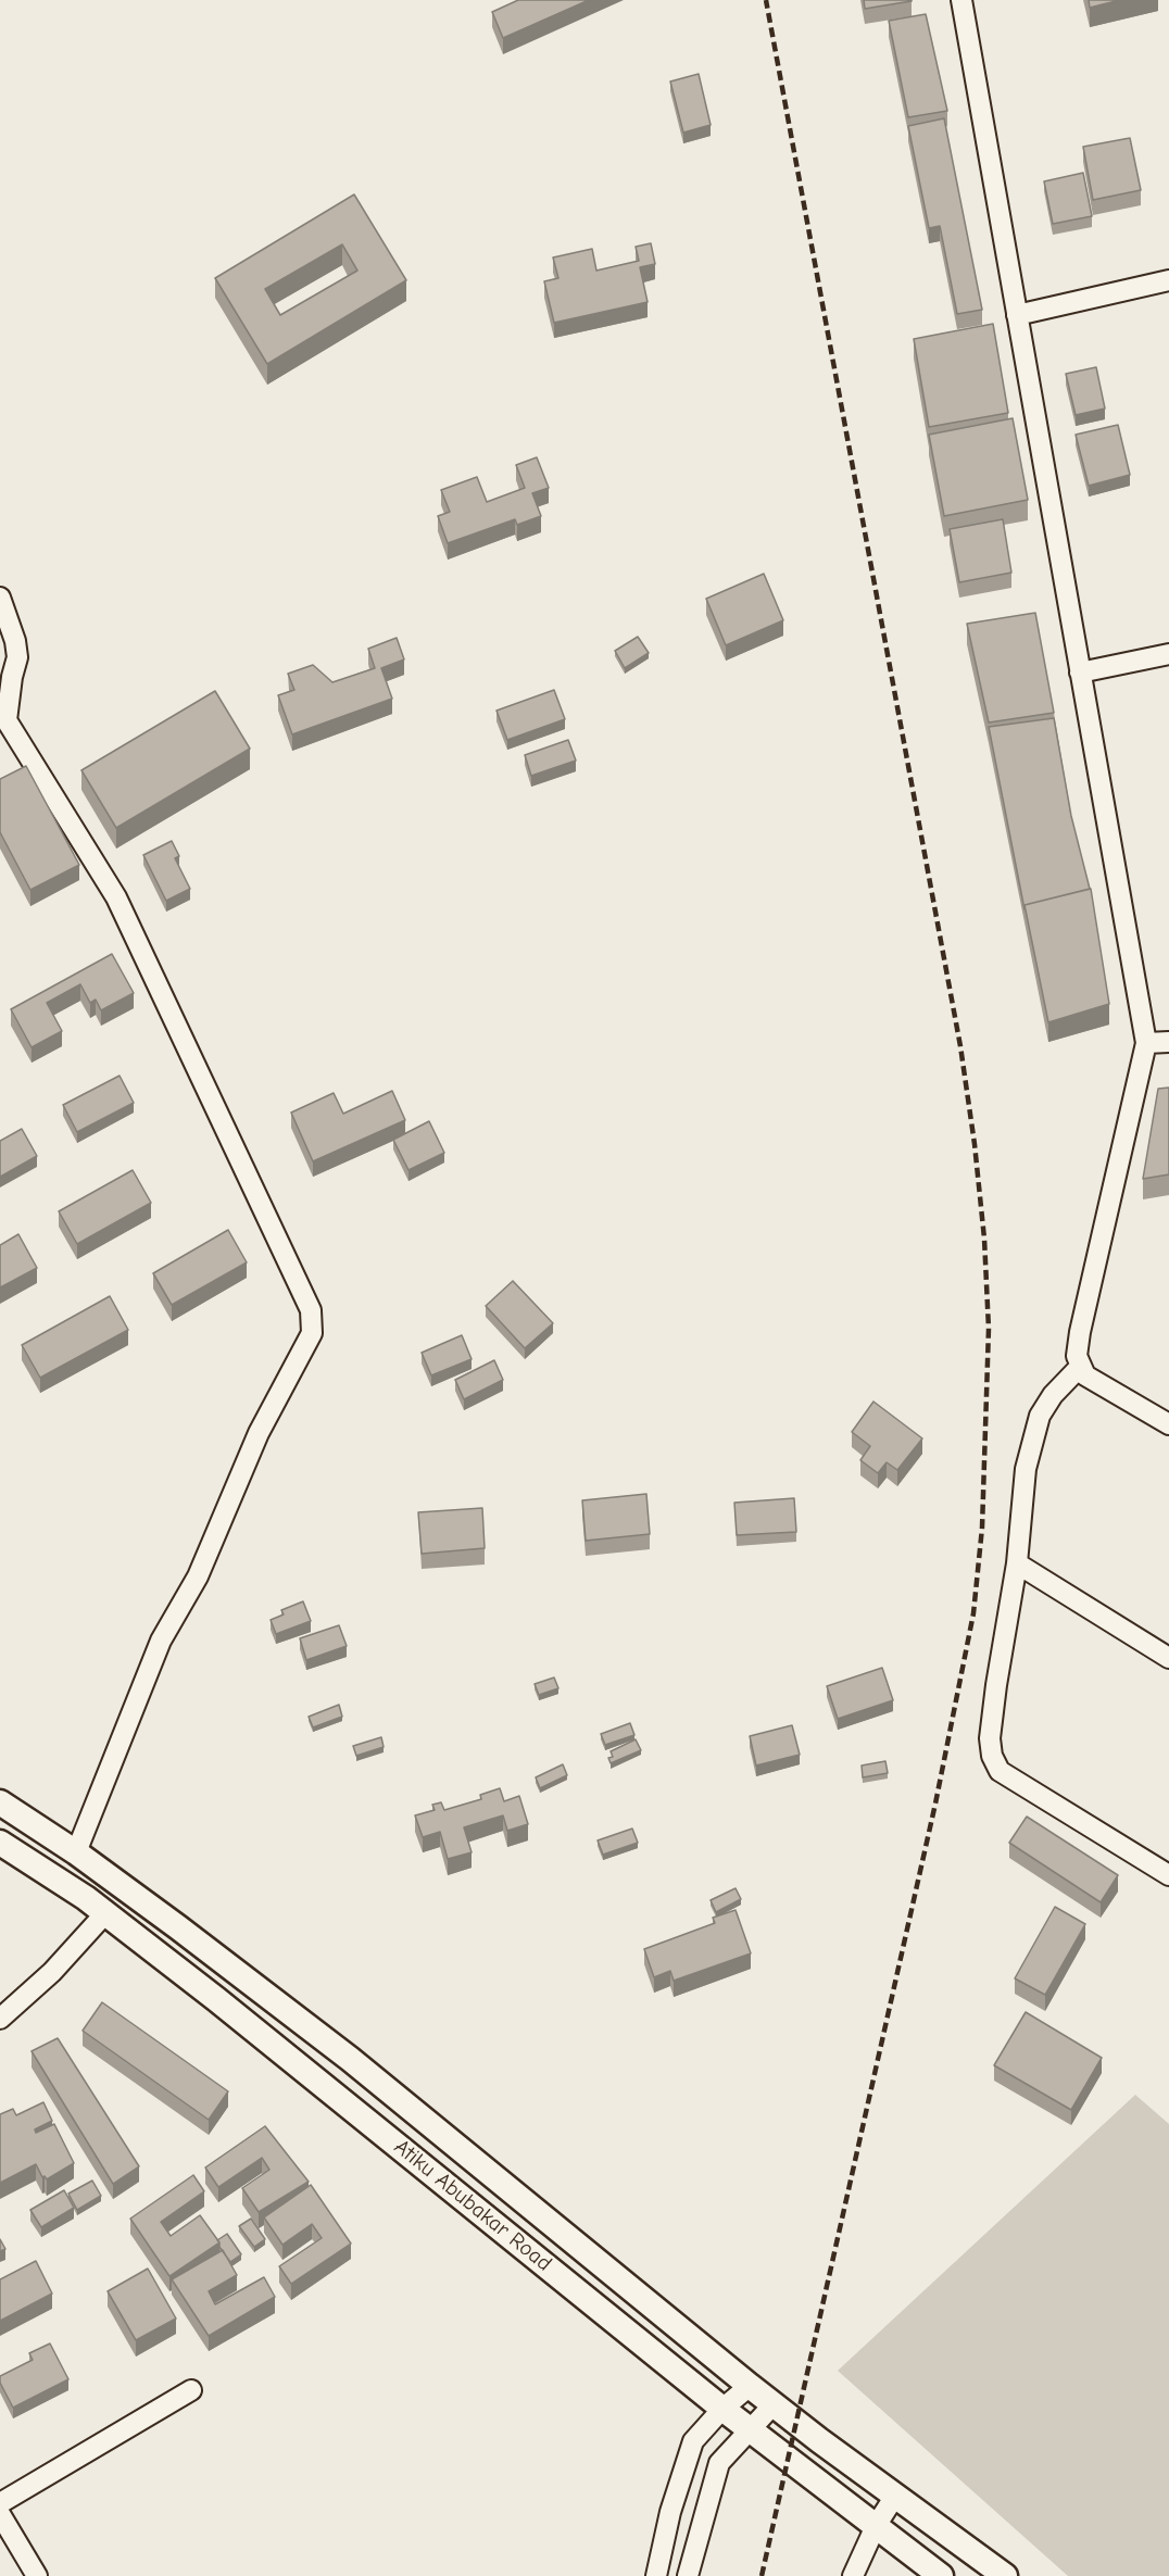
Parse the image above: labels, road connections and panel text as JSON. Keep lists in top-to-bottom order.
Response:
{
  "streets": {
    "street": ["Atiku Abubakar Road"]
  }
}
